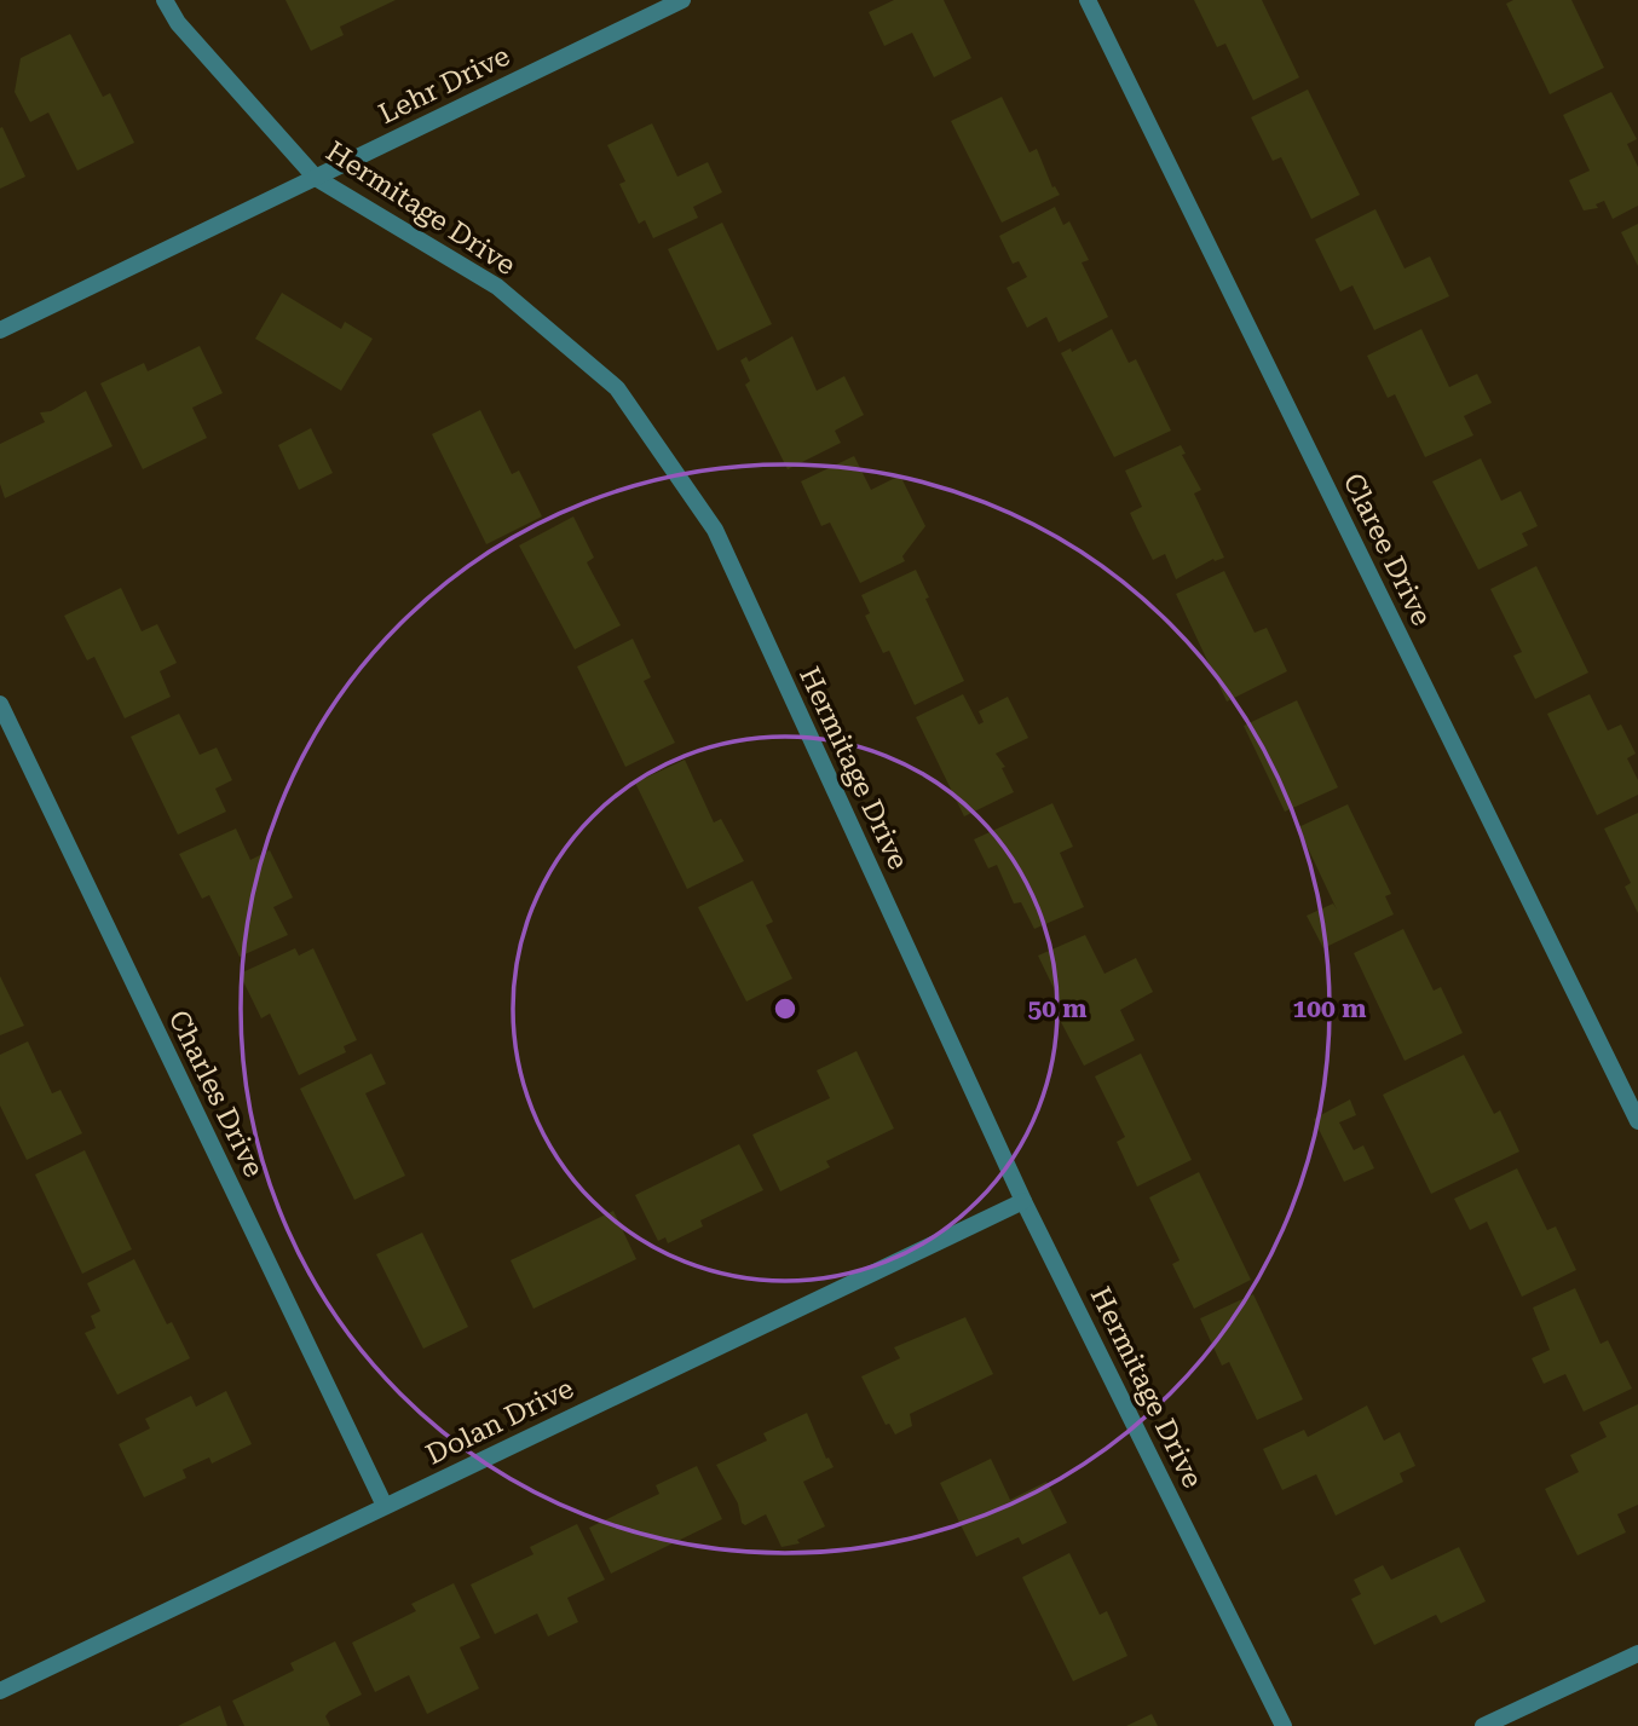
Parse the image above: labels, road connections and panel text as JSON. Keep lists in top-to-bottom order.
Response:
{
  "streets": {
    "street": [
      "Lehr Drive",
      "Hermitage Drive",
      "Claree Drive",
      "Charles Drive",
      "Dolan Drive"
    ]
  },
  "crossings": [
    ["Lehr Drive", "Hermitage Drive"],
    ["Hermitage Drive", "Dolan Drive"],
    ["Charles Drive", "Dolan Drive"]
  ],
  "rings": ["50 m", "100 m"]
}
